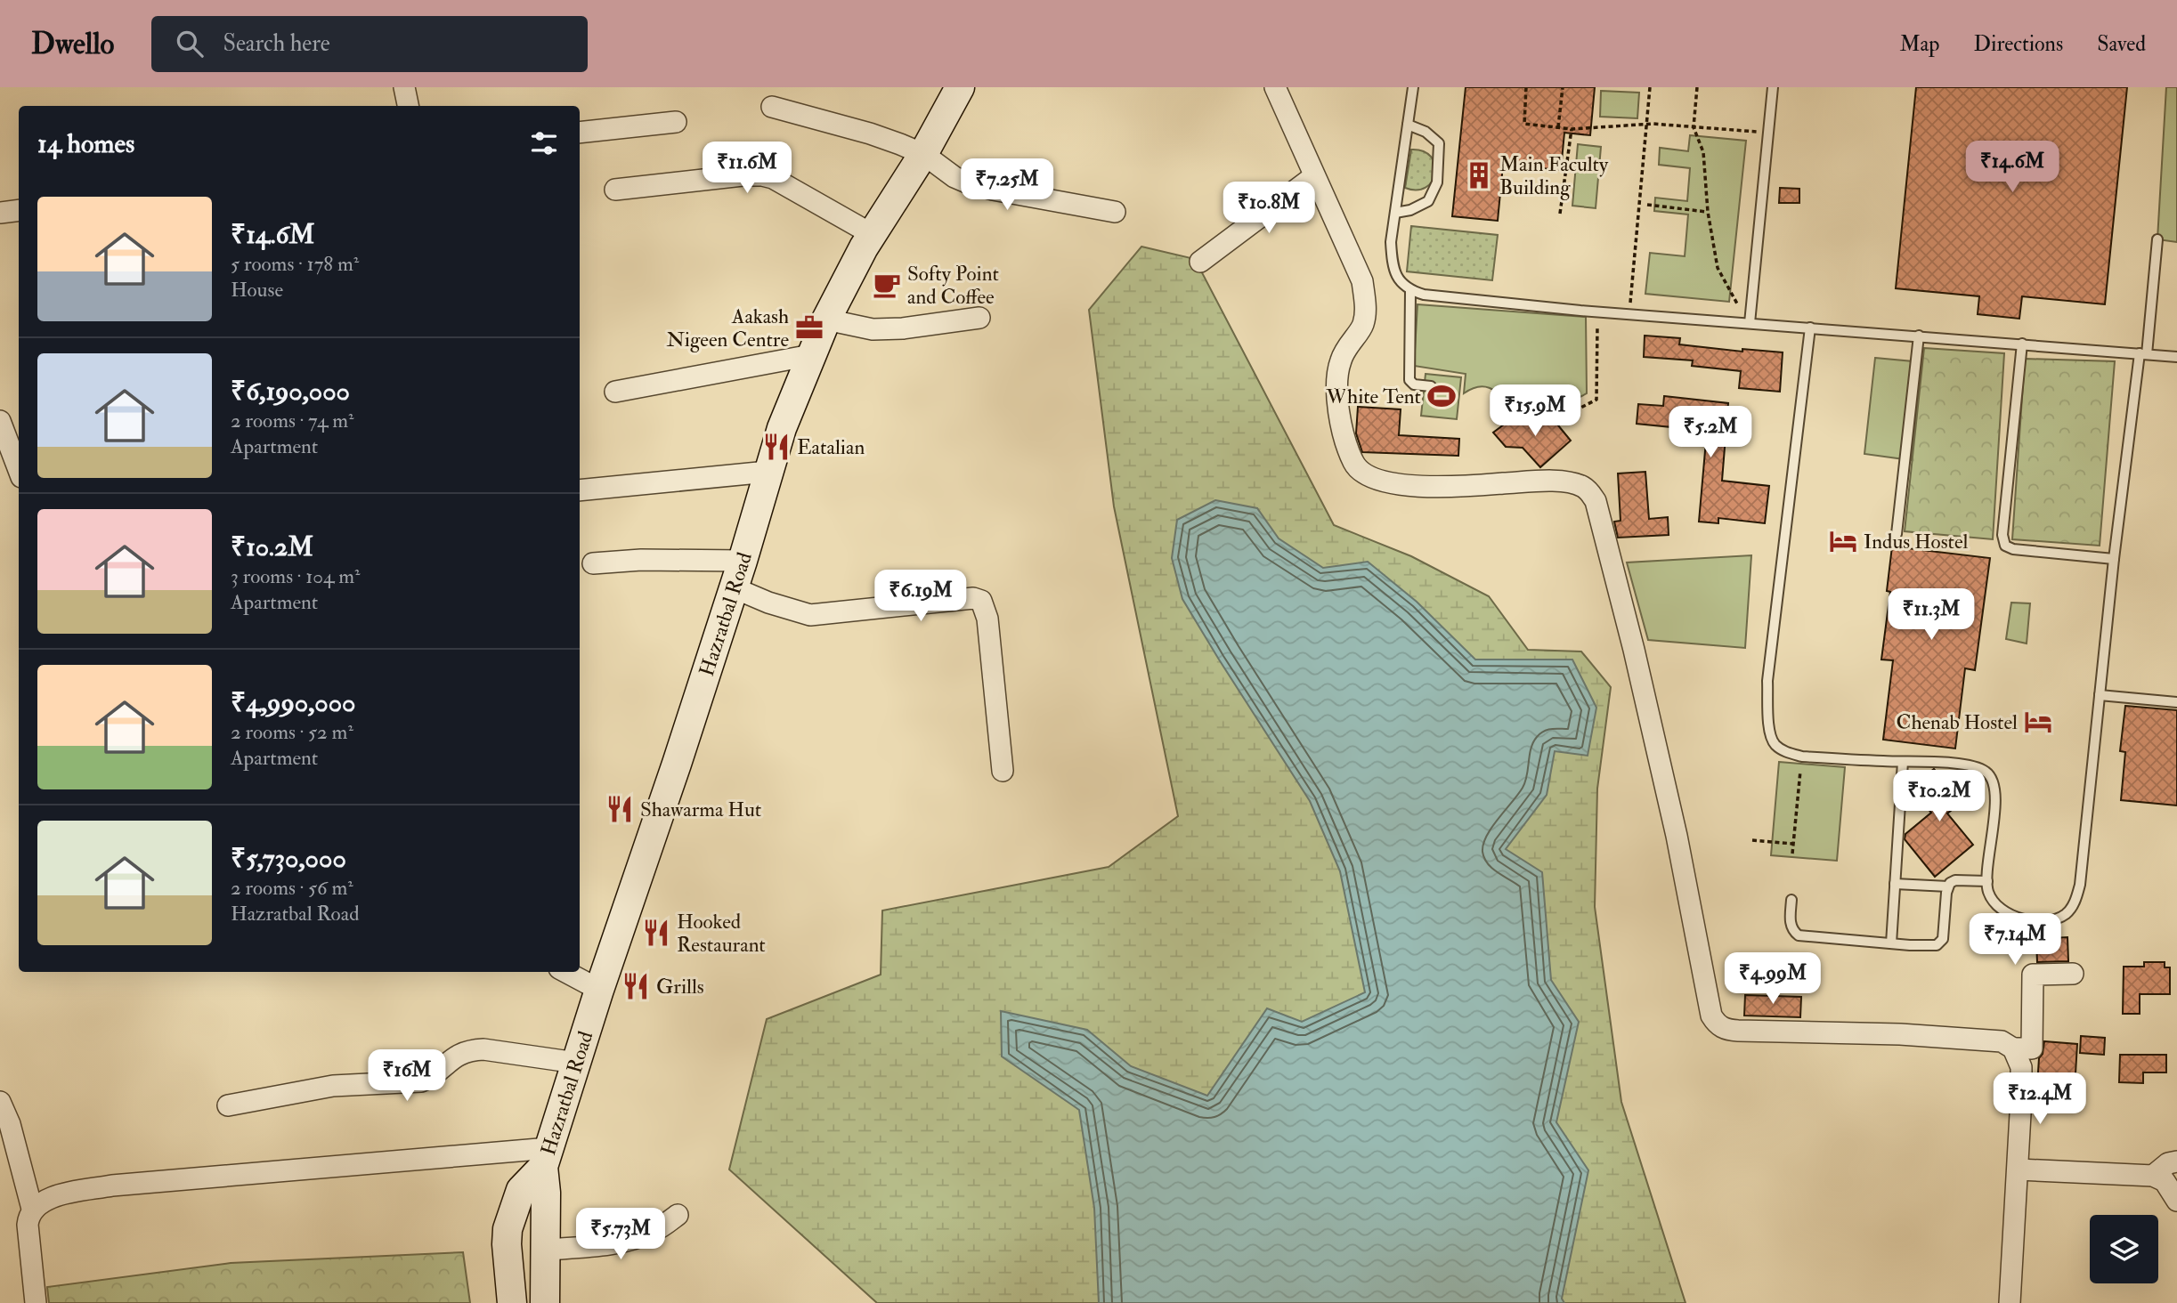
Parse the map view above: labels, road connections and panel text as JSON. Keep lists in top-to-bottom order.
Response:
{
  "streets": {
    "main road": ["Hazratbal Road"]
  },
  "places": {
    "building": ["Main Faculty Building"],
    "cafe": ["Softy Point and Coffee"],
    "office": ["Aakash Nigeen Centre"],
    "sports": ["White Tent"],
    "restaurant": [
      "Eatalian",
      "Shawarma Hut",
      "Hooked Restaurant",
      "Grills"
    ],
    "hotel": ["Indus Hostel", "Chenab Hostel"]
  },
  "page": {
    "header": "Dwello",
    "search": "Search here",
    "nav": ["Map", "Directions", "Saved"],
    "heading": "14 homes",
    "price": [
      "₹14.6M",
      "₹11.6M",
      "₹7.25M",
      "₹10.8M",
      "₹15.9M",
      "₹5.2M",
      "₹6.19M",
      "₹11.3M",
      "₹10.2M",
      "₹7.14M",
      "₹4.99M",
      "₹16M",
      "₹12.4M",
      "₹5.73M"
    ],
    "list": [
      {
        "name": "₹14.6M",
        "note": "5 rooms · 178 m² · House"
      },
      {
        "name": "₹6,190,000",
        "note": "2 rooms · 74 m² · Apartment"
      },
      {
        "name": "₹10.2M",
        "note": "3 rooms · 104 m² · Apartment"
      },
      {
        "name": "₹4,990,000",
        "note": "2 rooms · 52 m² · Apartment"
      },
      {
        "name": "₹5,730,000",
        "note": "2 rooms · 56 m² · Hazratbal Road"
      }
    ]
  }
}
